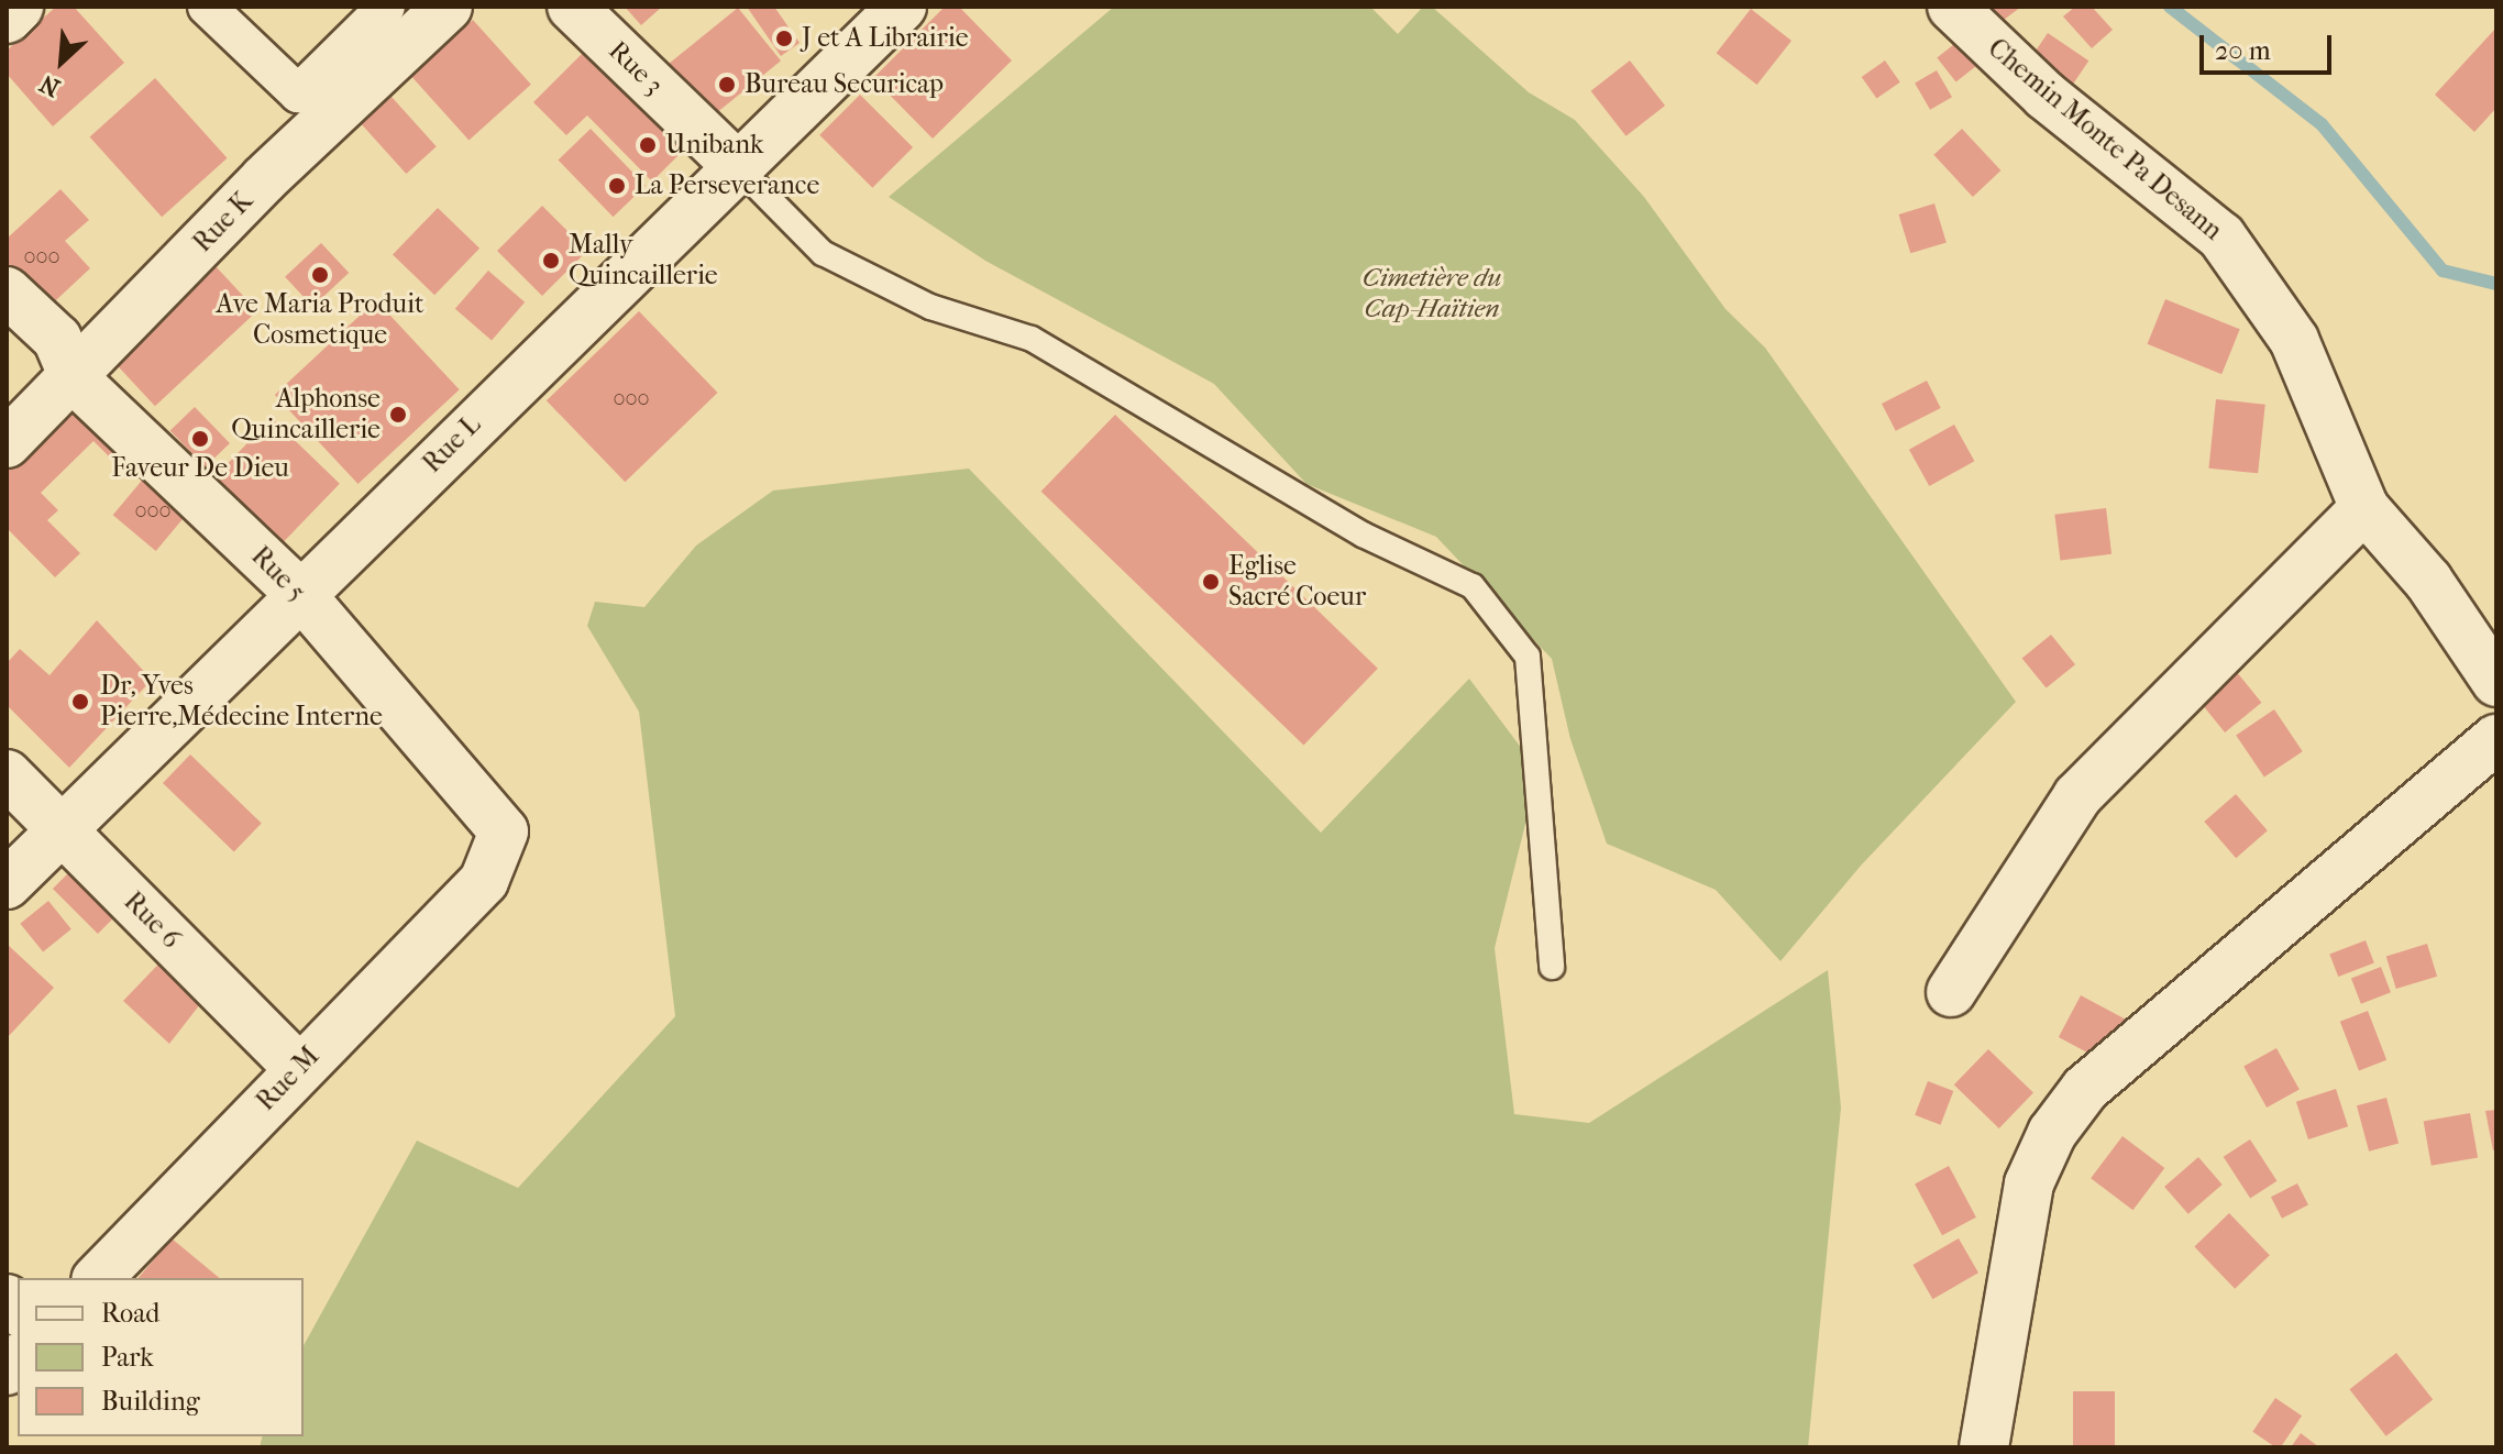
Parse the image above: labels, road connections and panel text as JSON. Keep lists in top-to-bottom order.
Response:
{
  "streets": {
    "street": [
      "Rue 3",
      "Chemin Monte Pa Desann",
      "Rue K",
      "Rue L",
      "Rue 5",
      "Rue 6",
      "Rue M"
    ]
  },
  "crossings": [
    ["Rue 3", "Rue L"],
    ["Rue K", "Rue 5"],
    ["Rue L", "Rue 5"],
    ["Rue L", "Rue 6"],
    ["Rue 5", "Rue M"],
    ["Rue 6", "Rue M"]
  ],
  "parks": ["Cimetière du Cap-Haïtien"],
  "places": [
    "J et A Librairie",
    "Bureau Securicap",
    "Unibank",
    "La Perseverance",
    "Mally Quincaillerie",
    "Ave Maria Produit Cosmetique",
    "Alphonse Quincaillerie",
    "Faveur De Dieu",
    "Eglise Sacré Coeur",
    "Dr, Yves Pierre,Médecine Interne"
  ],
  "house_numbers": ["000", "000", "000"],
  "legend": ["Road", "Park", "Building"],
  "scale_bar": "20 m",
  "north": "bottom left"
}
